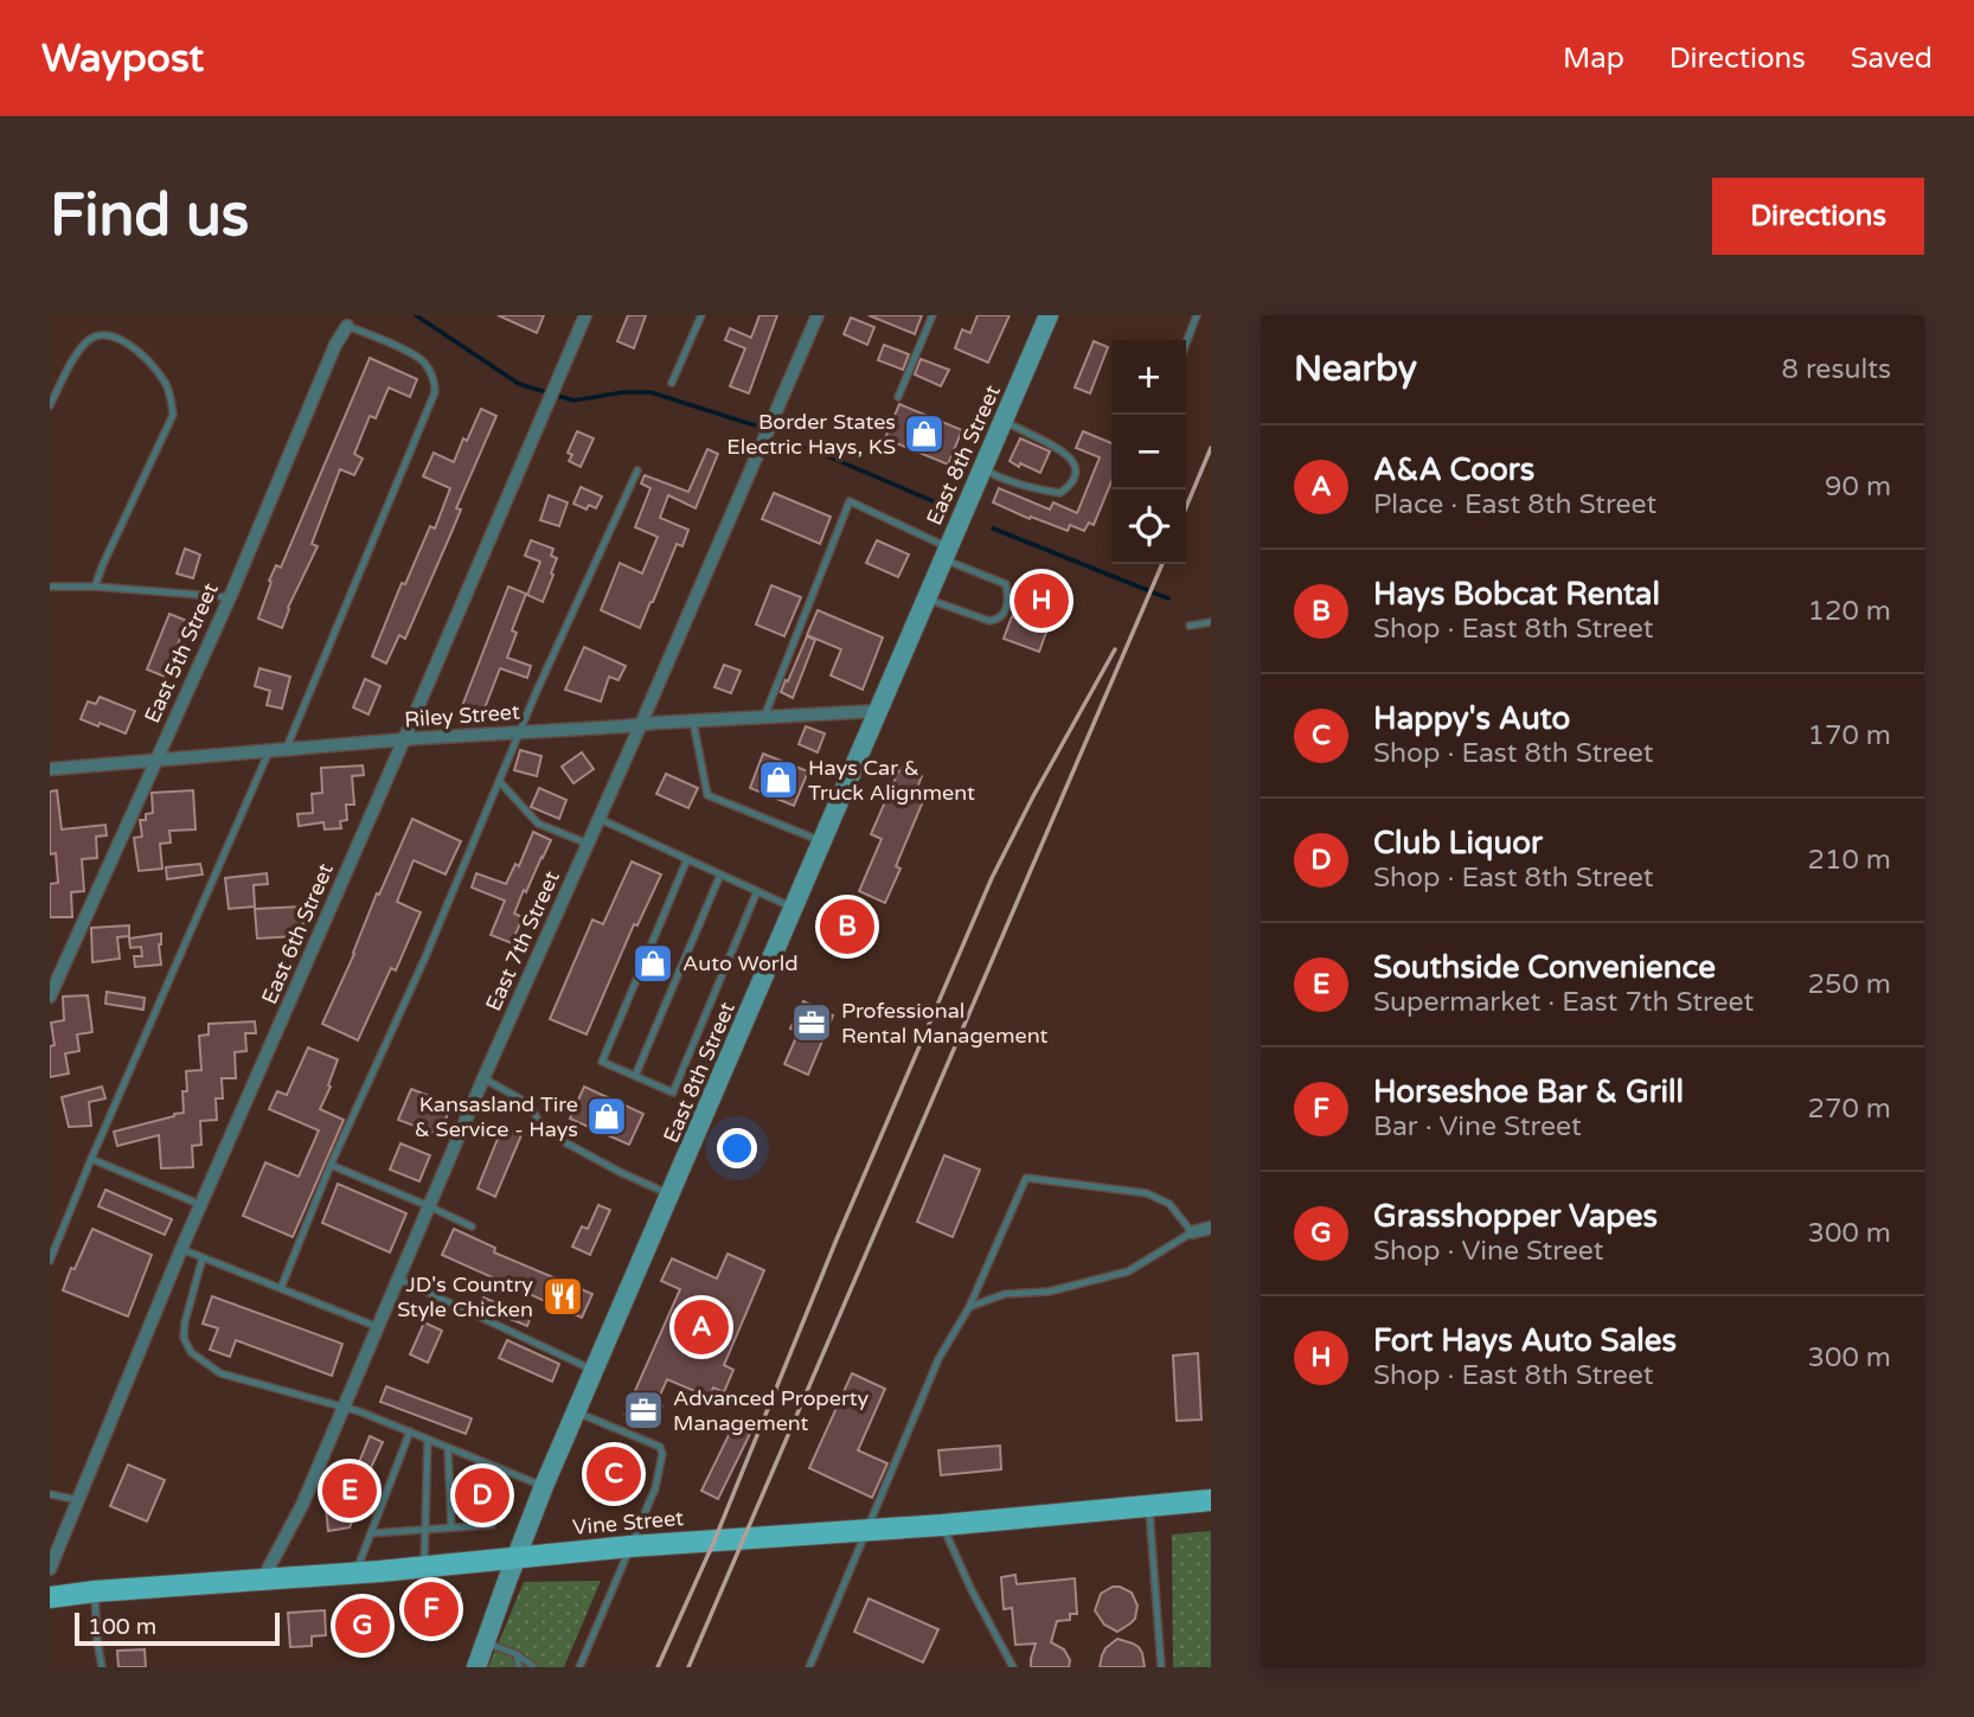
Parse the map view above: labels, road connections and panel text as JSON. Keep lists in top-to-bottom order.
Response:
{
  "streets": {
    "main road": ["East 8th Street", "Vine Street"],
    "street": [
      "East 5th Street",
      "Riley Street",
      "East 6th Street",
      "East 7th Street"
    ]
  },
  "crossings": [
    ["East 8th Street", "Riley Street"],
    ["East 8th Street", "Vine Street"],
    ["East 5th Street", "Riley Street"],
    ["Riley Street", "East 6th Street"],
    ["Riley Street", "East 7th Street"],
    ["East 7th Street", "Vine Street"]
  ],
  "places": {
    "shop": [
      "Border States Electric Hays, KS",
      "Hays Car & Truck Alignment",
      "Auto World",
      "Kansasland Tire & Service - Hays"
    ],
    "office": ["Professional Rental Management", "Advanced Property Management"],
    "restaurant": ["JD's Country Style Chicken"]
  },
  "scale_bar": "100 m",
  "page": {
    "header": "Waypost",
    "nav": ["Map", "Directions", "Saved"],
    "buttons": "Directions",
    "title": "Find us",
    "heading": ["Nearby", "8 results"],
    "map_buttons": ["+", "−"],
    "list": [
      {
        "mark": "A",
        "name": "A&A Coors",
        "note": "Place · East 8th Street",
        "value": "90 m"
      },
      {
        "mark": "B",
        "name": "Hays Bobcat Rental",
        "note": "Shop · East 8th Street",
        "value": "120 m"
      },
      {
        "mark": "C",
        "name": "Happy's Auto",
        "note": "Shop · East 8th Street",
        "value": "170 m"
      },
      {
        "mark": "D",
        "name": "Club Liquor",
        "note": "Shop · East 8th Street",
        "value": "210 m"
      },
      {
        "mark": "E",
        "name": "Southside Convenience",
        "note": "Supermarket · East 7th Street",
        "value": "250 m"
      },
      {
        "mark": "F",
        "name": "Horseshoe Bar & Grill",
        "note": "Bar · Vine Street",
        "value": "270 m"
      },
      {
        "mark": "G",
        "name": "Grasshopper Vapes",
        "note": "Shop · Vine Street",
        "value": "300 m"
      },
      {
        "mark": "H",
        "name": "Fort Hays Auto Sales",
        "note": "Shop · East 8th Street",
        "value": "300 m"
      }
    ],
    "pins": [
      "H",
      "B",
      "A",
      "C",
      "E",
      "D",
      "F",
      "G"
    ],
    "scale": "100 m"
  }
}
